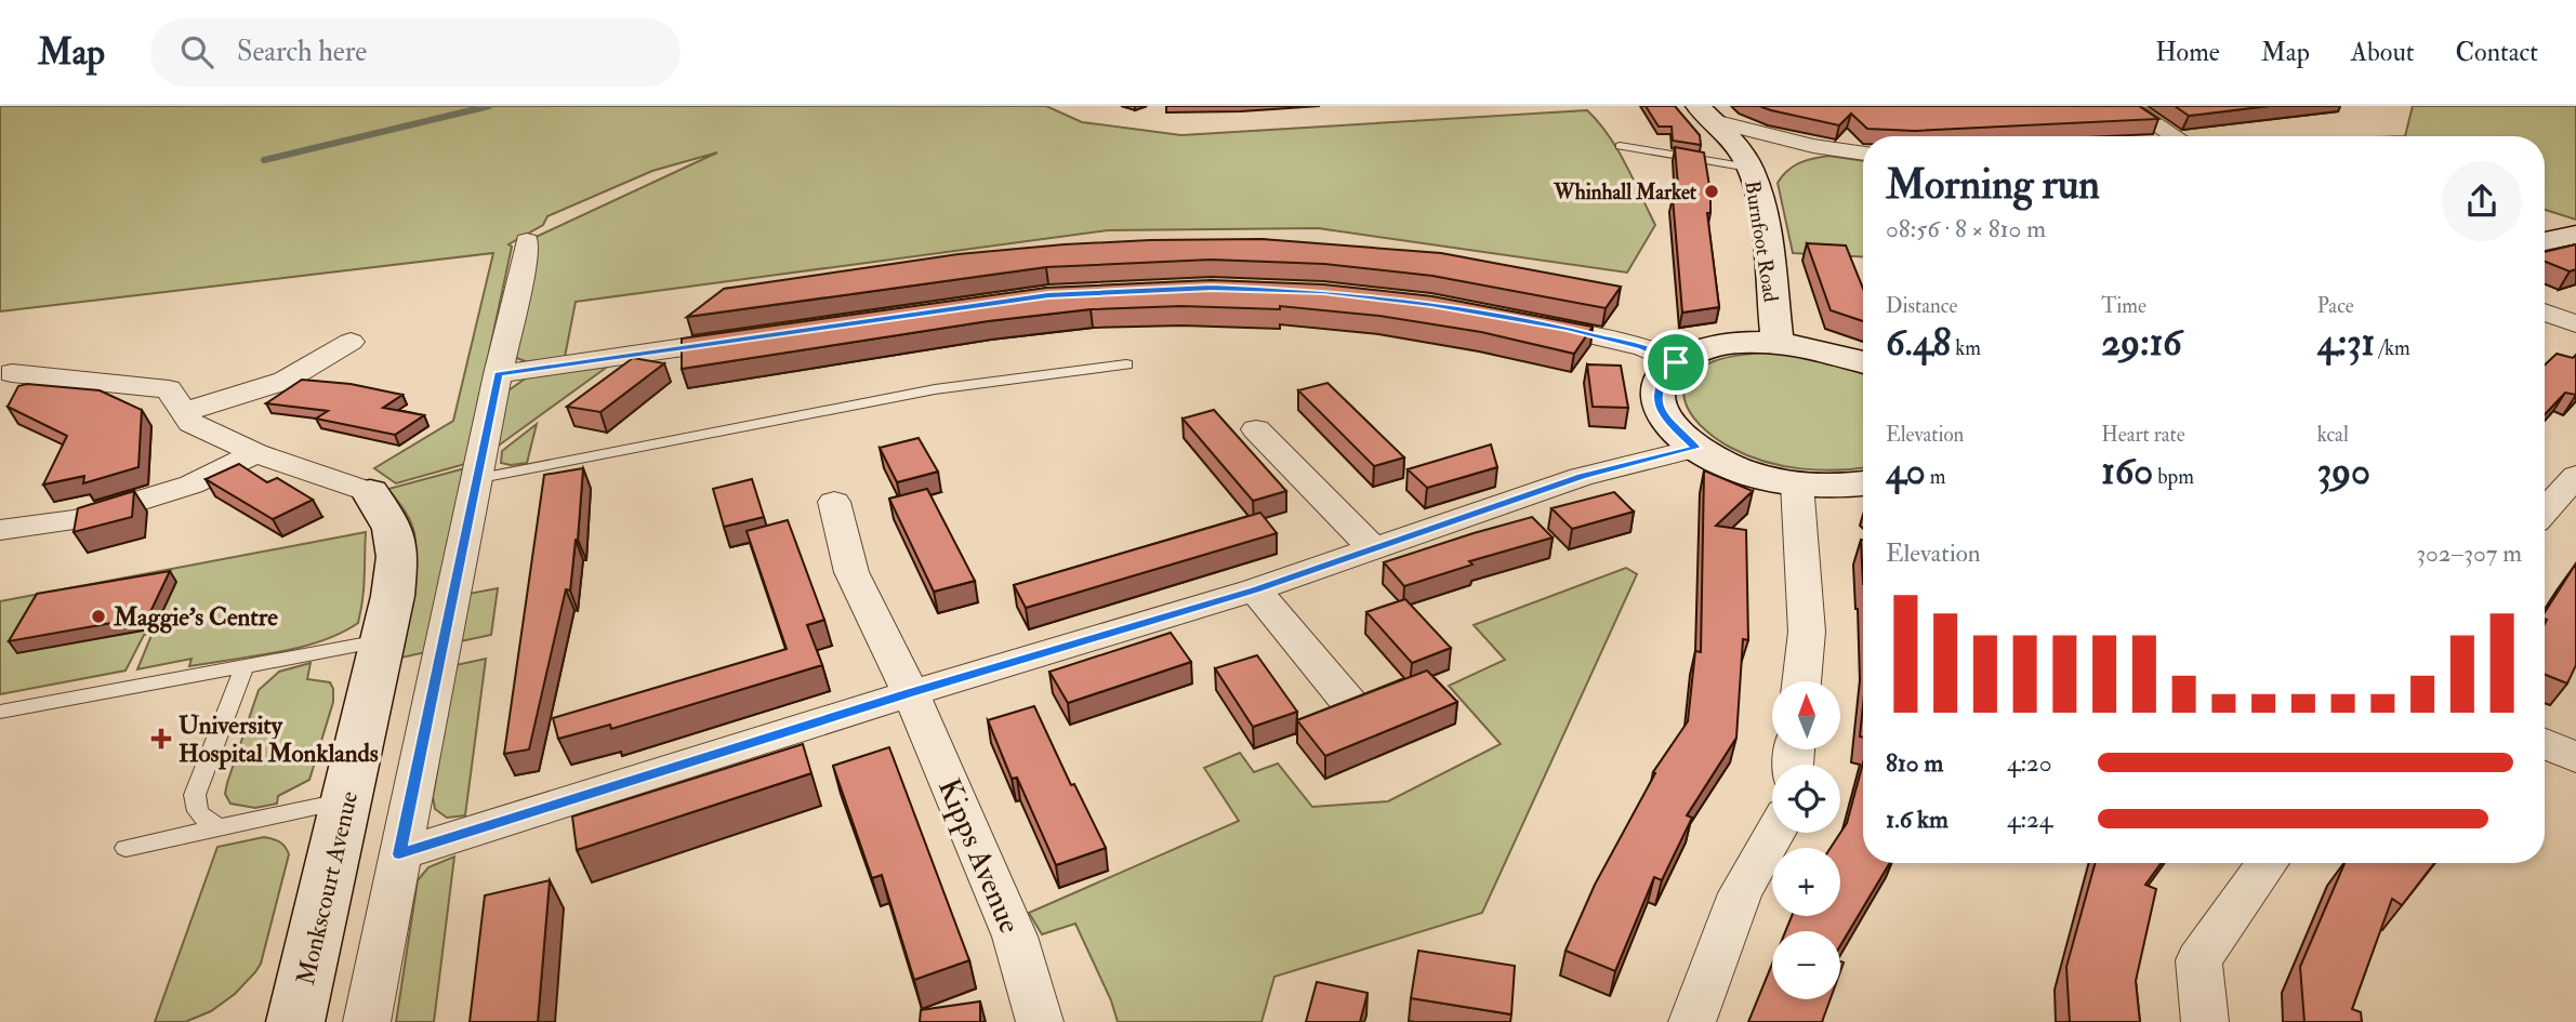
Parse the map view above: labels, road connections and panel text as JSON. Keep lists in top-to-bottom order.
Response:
{
  "streets": {
    "street": ["Burnfoot Road", "Kipps Avenue", "Monkscourt Avenue"]
  },
  "places": {
    "other": ["Whinhall Market", "Maggie's Centre"],
    "health": ["University Hospital Monklands"]
  },
  "north": "top",
  "page": {
    "header": "Map",
    "search": "Search here",
    "nav": [
      "Home",
      "Map",
      "About",
      "Contact"
    ],
    "heading": ["Morning run", "08:56 · 8 × 810 m"],
    "stats": [
      ["Distance", "6.48 km"],
      ["Time", "29:16"],
      ["Pace", "4:31 /km"],
      ["Elevation", "40 m"],
      ["Heart rate", "160 bpm"],
      ["kcal", "390"]
    ],
    "chart": ["Elevation", "302–307 m"],
    "map_buttons": ["+", "−"],
    "list": [
      {
        "name": "810 m",
        "note": "4:20"
      },
      {
        "name": "1.6 km",
        "note": "4:24"
      }
    ]
  }
}
